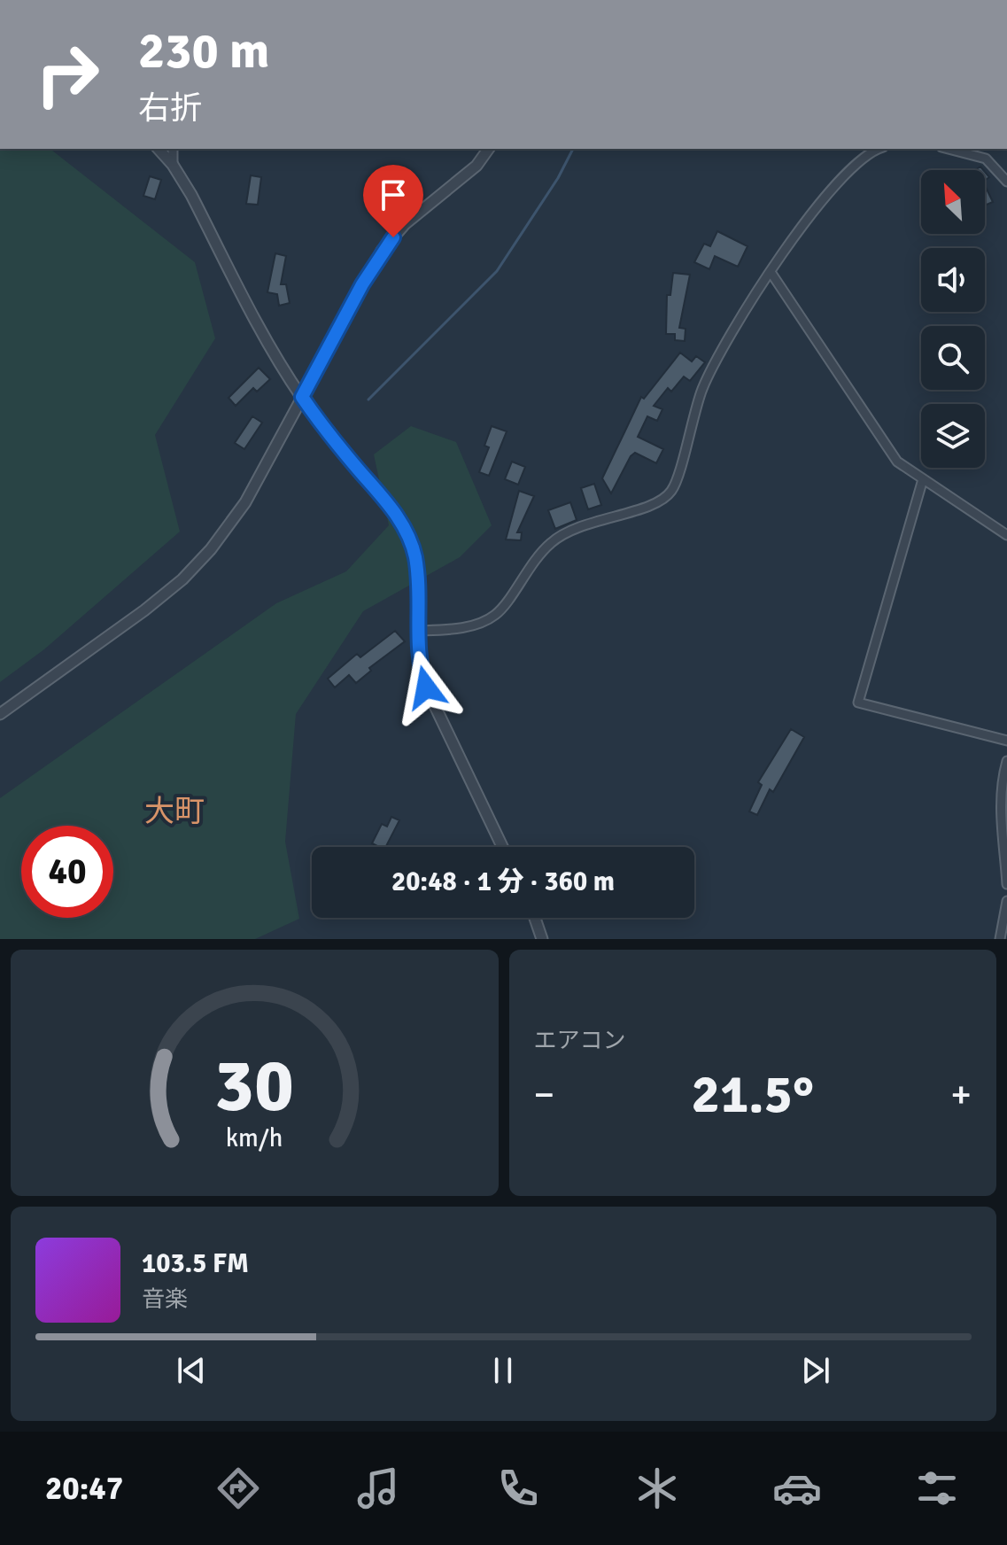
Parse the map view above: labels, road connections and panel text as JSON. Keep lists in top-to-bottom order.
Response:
{
  "districts": ["大町"],
  "north": "top left",
  "page": {
    "turn": ["230 m", "右折"],
    "limit": "40",
    "trip": "20:48 · 1 分 · 360 m",
    "tile": "エアコン",
    "heat": ["−", "21.5°", "+"],
    "song": ["103.5 FM", "音楽"],
    "tabs": "20:47",
    "gauge": ["30", "km/h"]
  }
}
